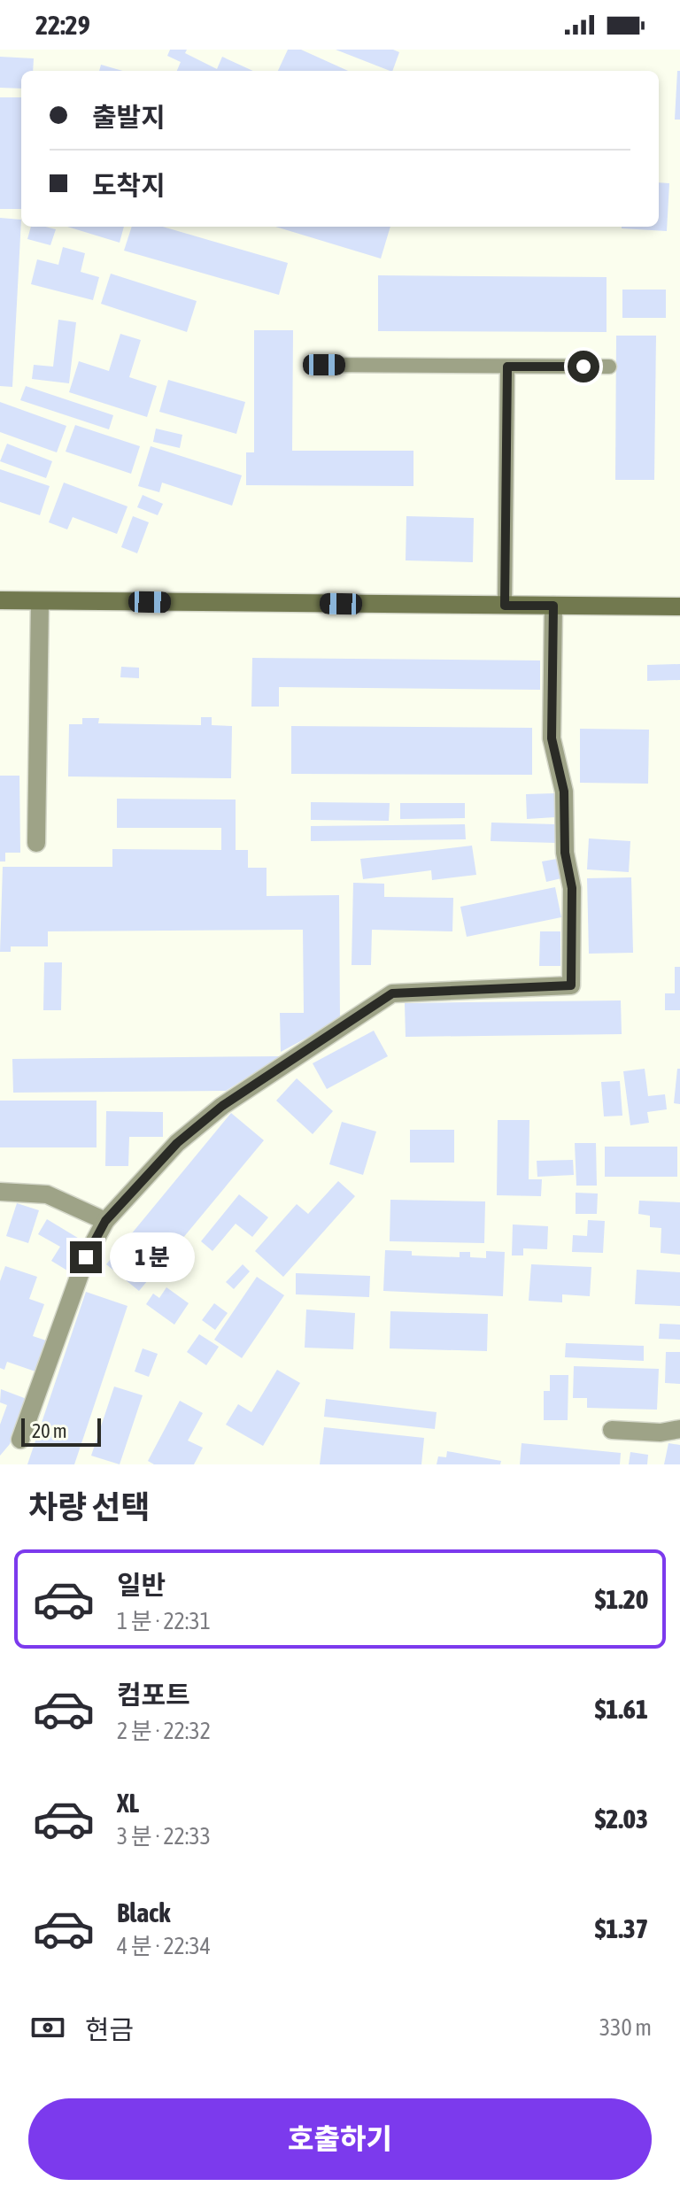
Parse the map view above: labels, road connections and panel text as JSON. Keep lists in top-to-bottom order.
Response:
{
  "scale_bar": "20 m",
  "page": {
    "status": "22:29",
    "banner": ["출발지", "도착지"],
    "bubble": "1 분",
    "scale": "20 m",
    "heading": "차량 선택",
    "list": [
      {
        "name": "일반",
        "note": "1 분 · 22:31",
        "value": "$1.20"
      },
      {
        "name": "컴포트",
        "note": "2 분 · 22:32",
        "value": "$1.61"
      },
      {
        "name": "XL",
        "note": "3 분 · 22:33",
        "value": "$2.03"
      },
      {
        "name": "Black",
        "note": "4 분 · 22:34",
        "value": "$1.37"
      }
    ],
    "pay": ["현금", "330 m"],
    "buttons": "호출하기"
  }
}
